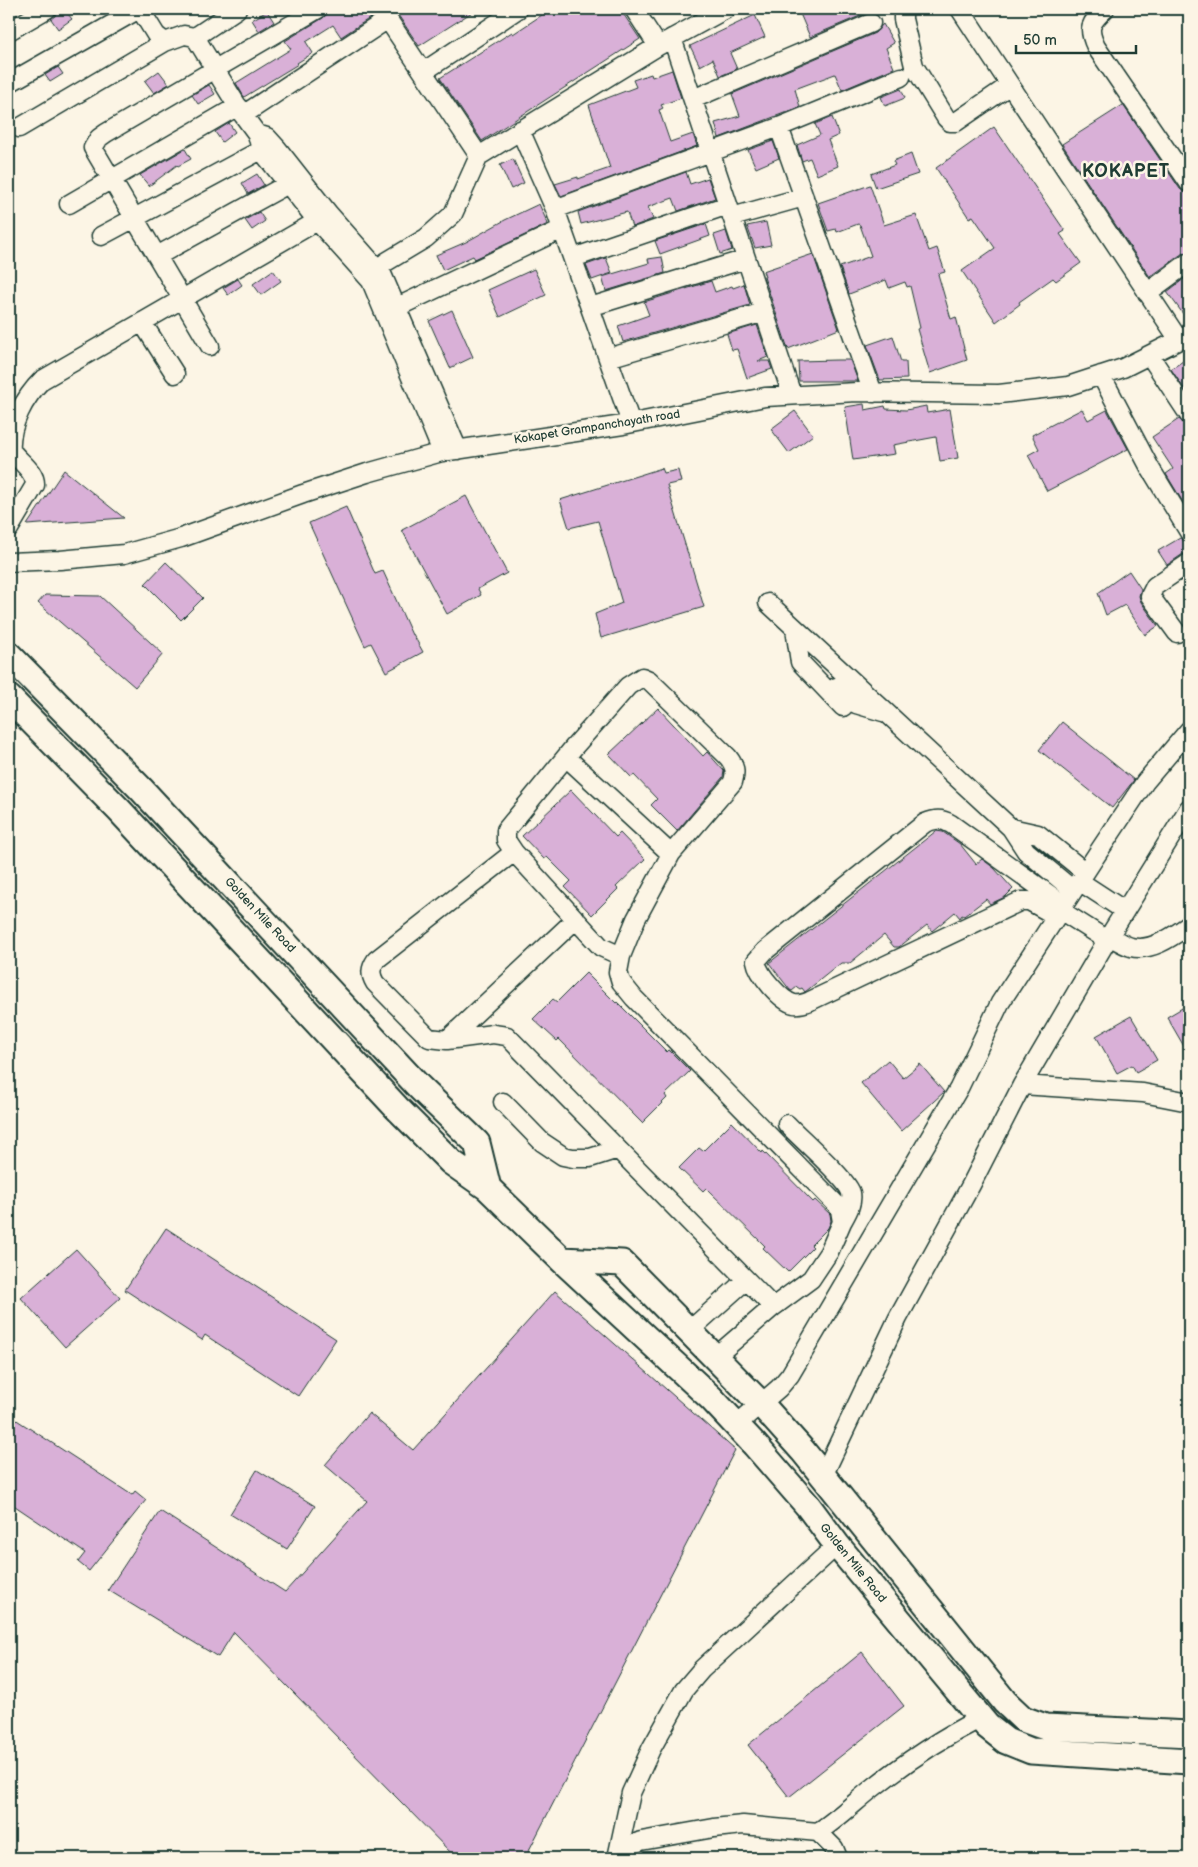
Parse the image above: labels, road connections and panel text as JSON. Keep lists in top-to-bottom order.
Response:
{
  "streets": {
    "street": ["Kokapet Grampanchayath road", "Golden Mile Road"]
  },
  "districts": ["KOKAPET"],
  "scale_bar": "50 m"
}
